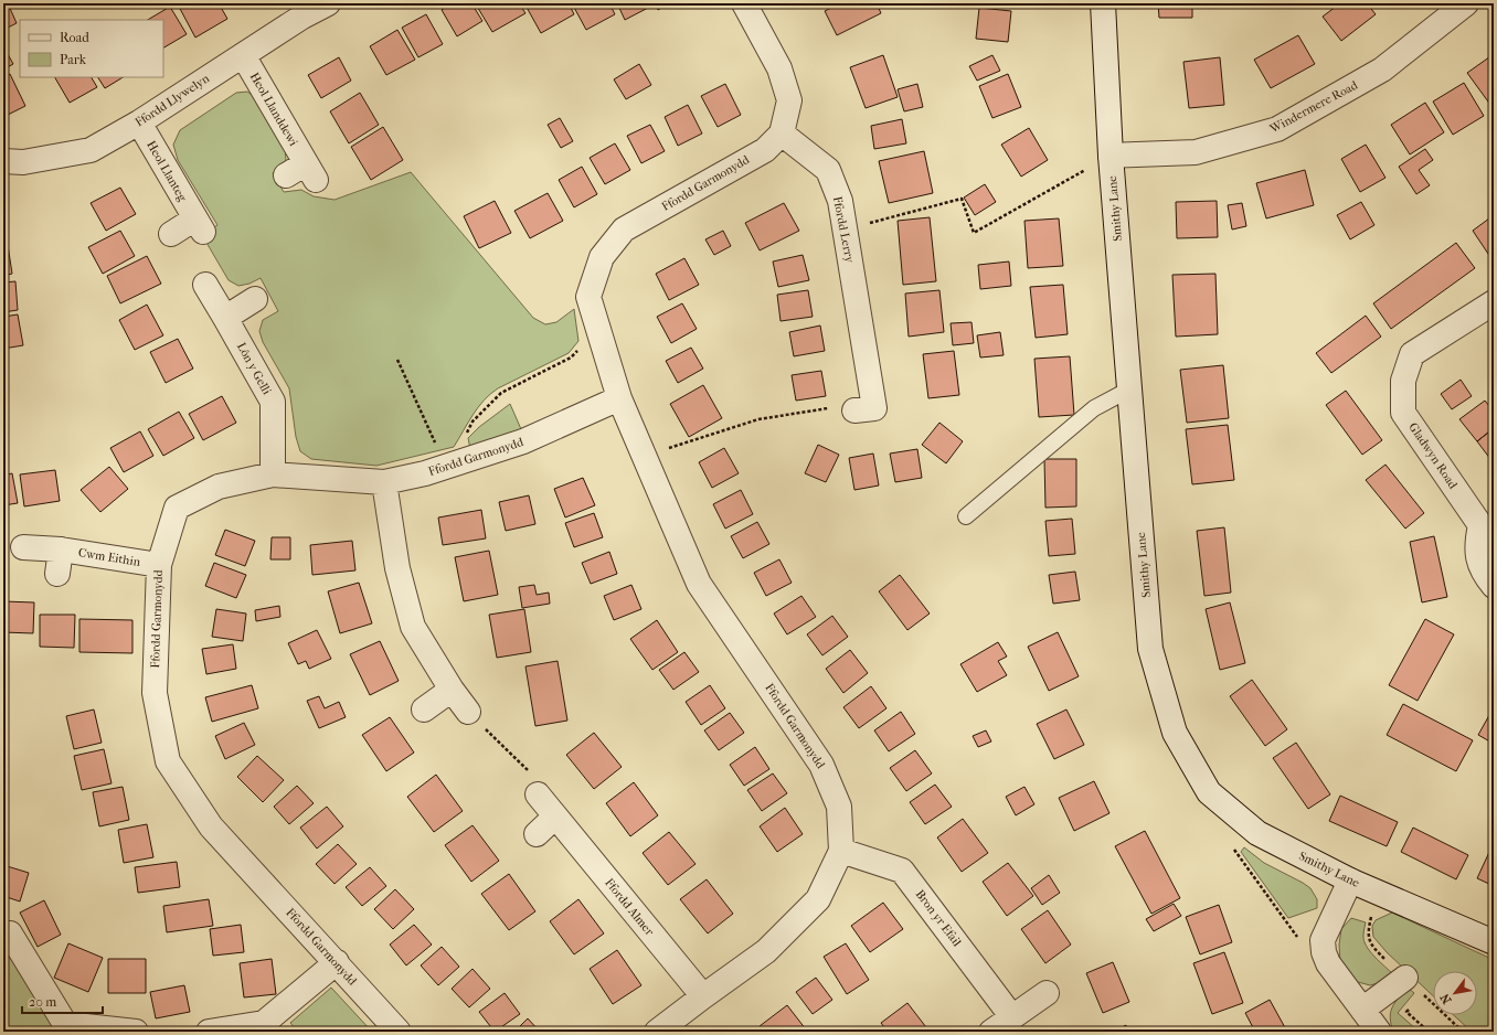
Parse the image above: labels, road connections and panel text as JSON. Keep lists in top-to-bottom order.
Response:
{
  "streets": {
    "street": [
      "Ffordd Llywelyn",
      "Windermere Road",
      "Heol Llanddewi",
      "Heol Llanteg",
      "Ffordd Garmonydd",
      "Smithy Lane",
      "Ffordd Lerry",
      "Lôn y Gelli",
      "Gladwyn Road",
      "Cwm Eithin",
      "Ffordd Almer",
      "Bron yr Efail"
    ]
  },
  "crossings": [
    ["Ffordd Llywelyn", "Heol Llanddewi"],
    ["Ffordd Llywelyn", "Heol Llanteg"],
    ["Windermere Road", "Smithy Lane"],
    ["Ffordd Garmonydd", "Ffordd Lerry"],
    ["Ffordd Garmonydd", "Lôn y Gelli"],
    ["Ffordd Garmonydd", "Cwm Eithin"],
    ["Ffordd Garmonydd", "Ffordd Almer"],
    ["Ffordd Garmonydd", "Bron yr Efail"]
  ],
  "legend": ["Road", "Park"],
  "scale_bar": "20 m",
  "north": "bottom left"
}
